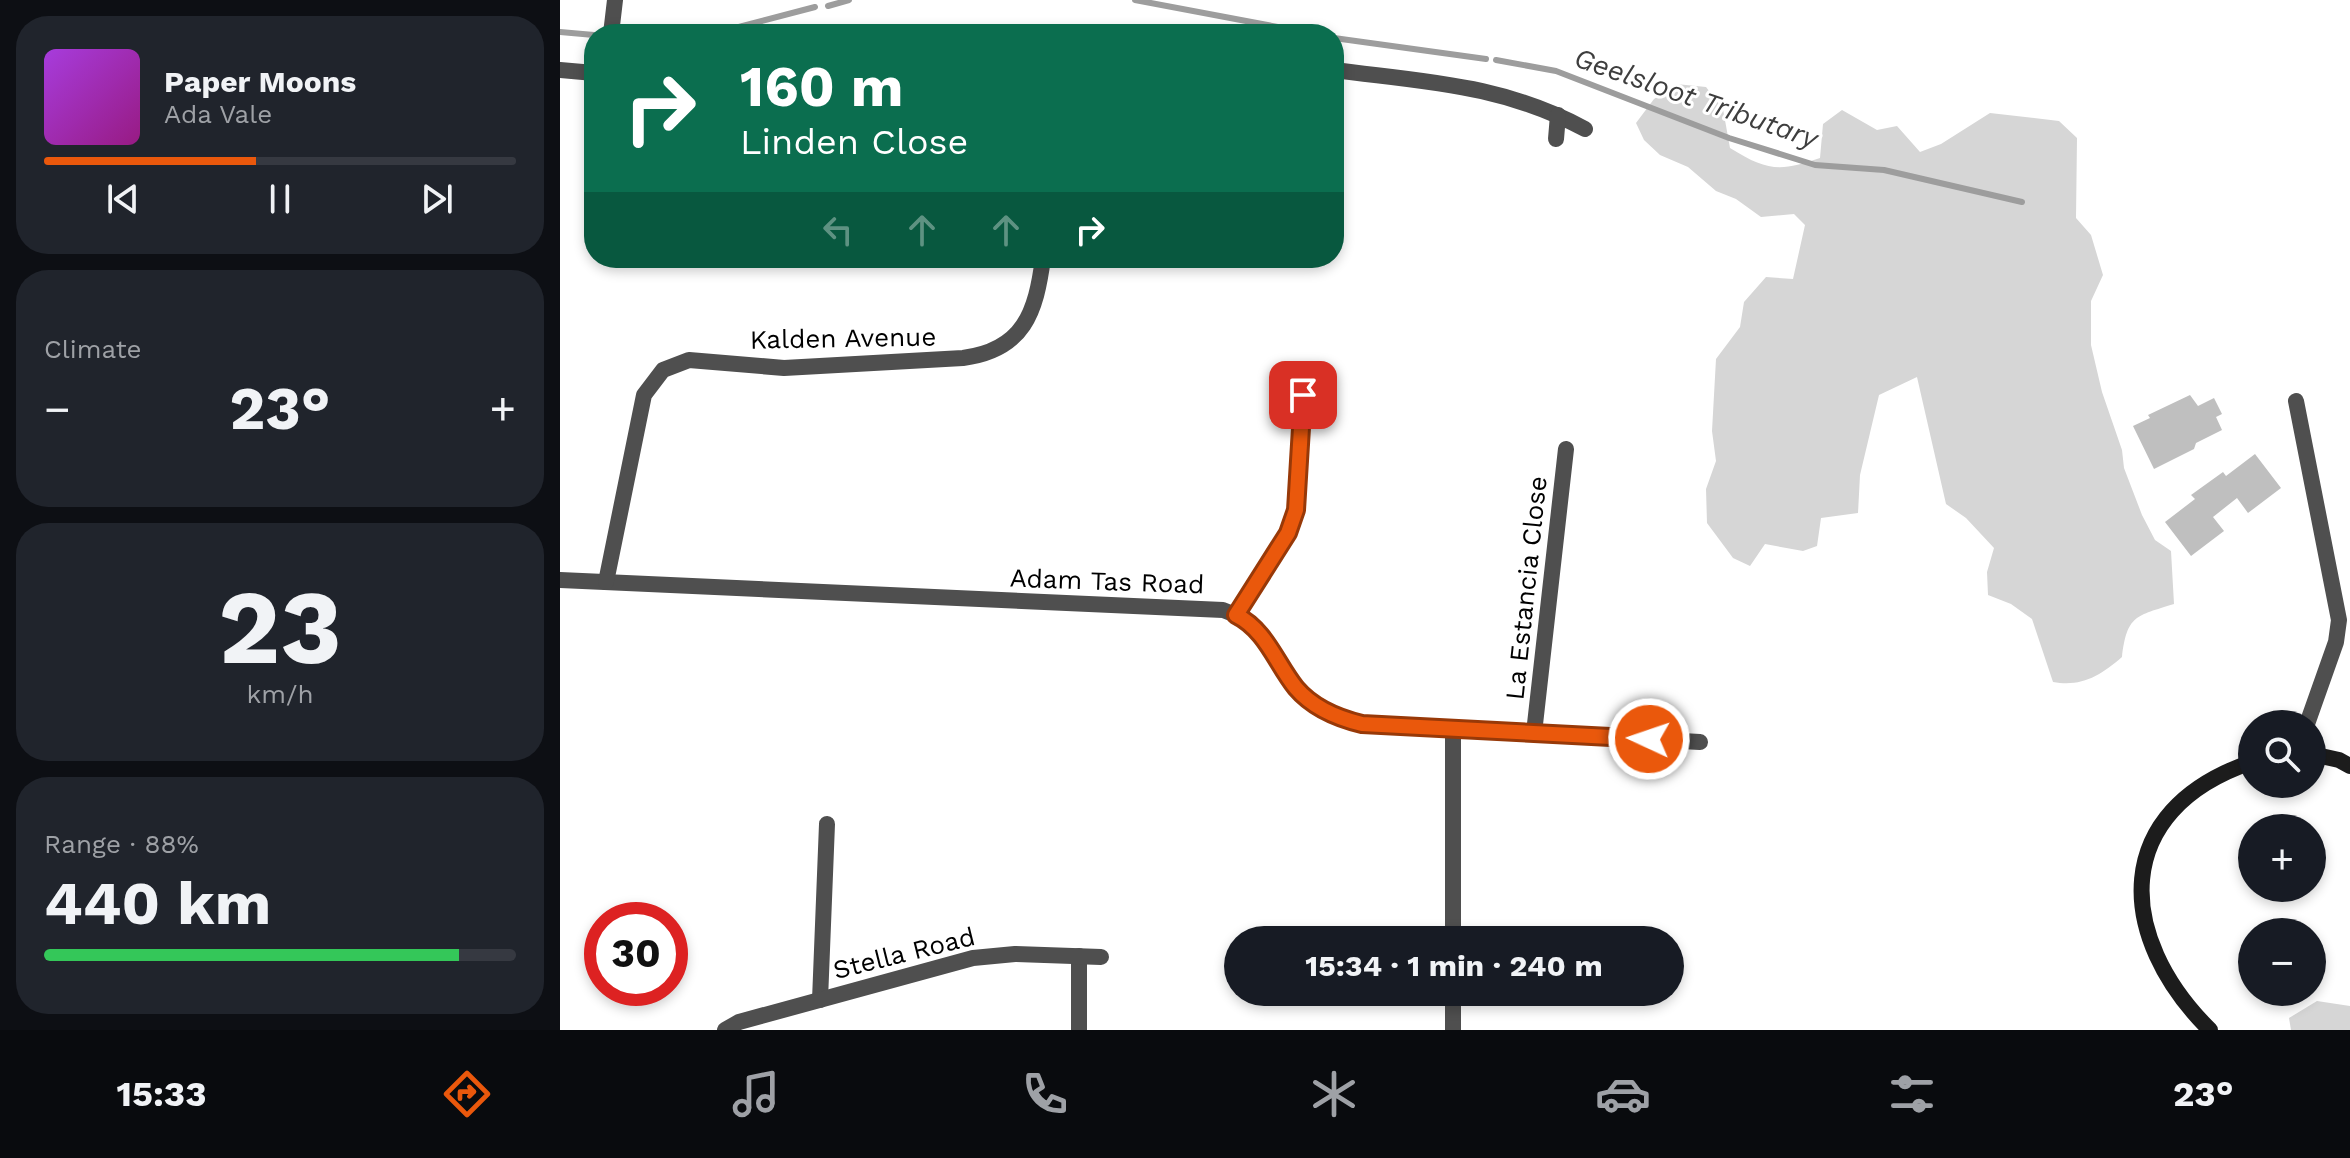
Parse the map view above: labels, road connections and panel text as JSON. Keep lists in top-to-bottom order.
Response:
{
  "streets": {
    "street": [
      "Kalden Avenue",
      "Adam Tas Road",
      "La Estancia Close",
      "Stella Road"
    ]
  },
  "crossings": [
    ["Kalden Avenue", "Adam Tas Road"],
    ["Adam Tas Road", "La Estancia Close"]
  ],
  "water": ["Geelsloot Tributary"],
  "page": {
    "turn": ["160 m", "Linden Close"],
    "song": ["Paper Moons", "Ada Vale"],
    "tile": [
      "Climate",
      ["23", "km/h"],
      ["Range · 88%", "440 km"]
    ],
    "heat": ["−", "23°", "+"],
    "map_buttons": ["+", "−"],
    "limit": "30",
    "trip": "15:34 · 1 min · 240 m",
    "tabs": ["15:33", "23°"]
  }
}
